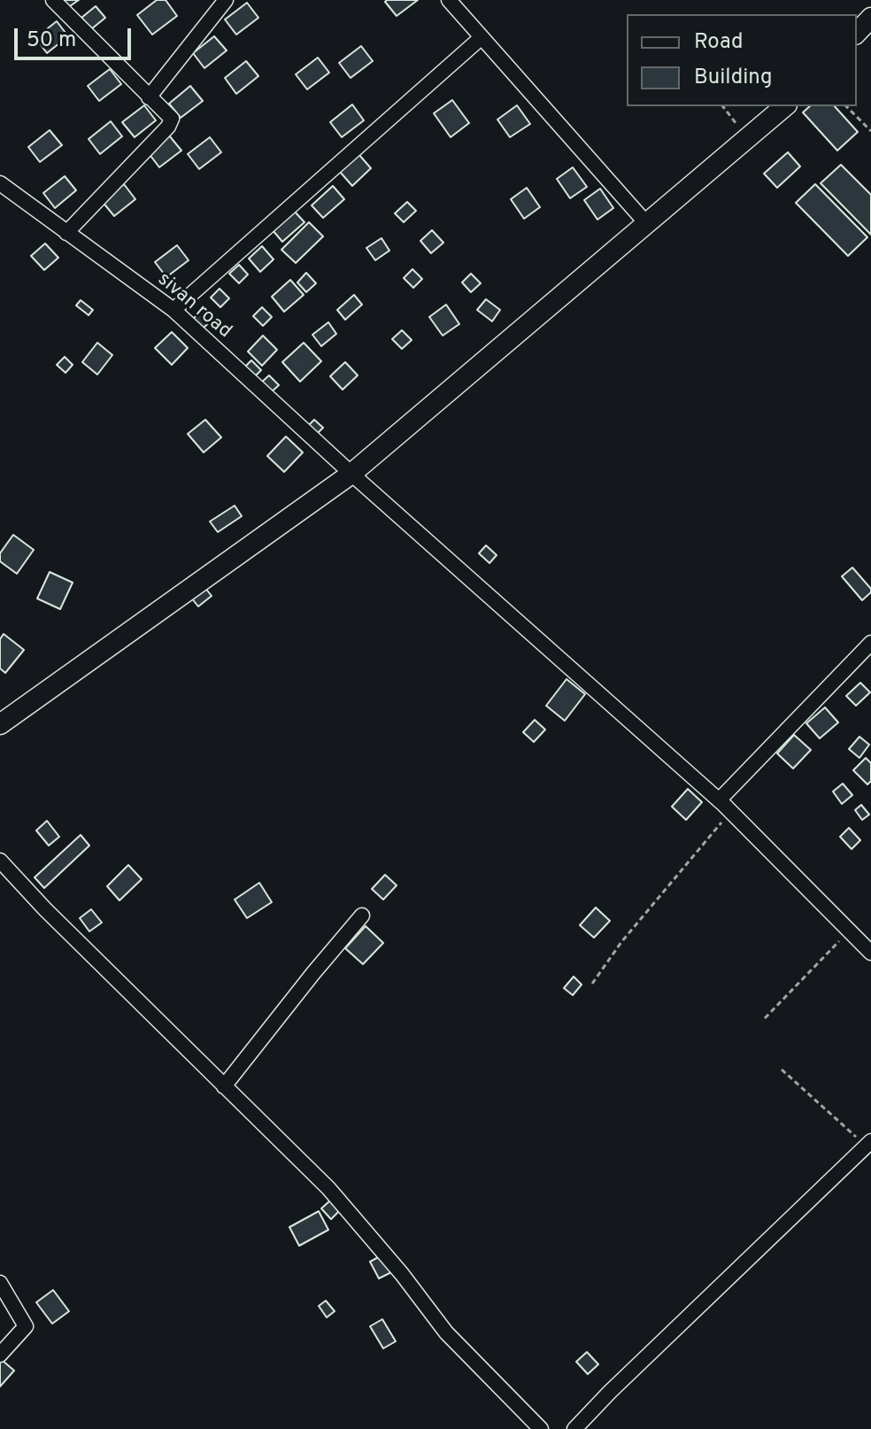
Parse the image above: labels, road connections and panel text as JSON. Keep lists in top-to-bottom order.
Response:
{
  "streets": {
    "street": ["sivan road"]
  },
  "legend": ["Road", "Building"],
  "scale_bar": "50 m"
}
